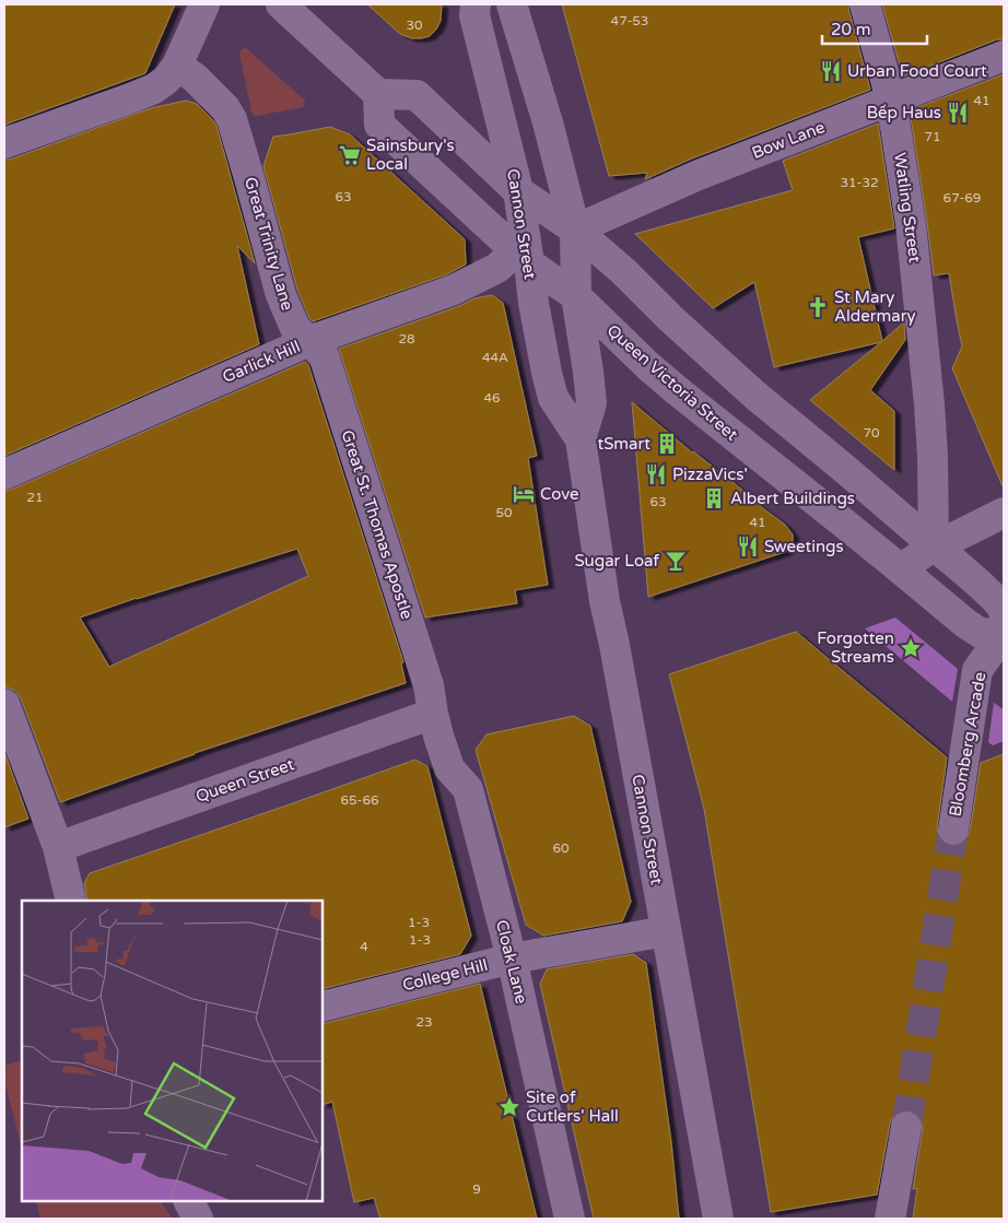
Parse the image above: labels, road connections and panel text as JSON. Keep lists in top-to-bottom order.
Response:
{
  "streets": {
    "street": [
      "Bow Lane",
      "Watling Street",
      "Cannon Street",
      "Great Trinity Lane",
      "Garlick Hill",
      "Queen Victoria Street",
      "Great St. Thomas Apostle",
      "Bloomberg Arcade",
      "Queen Street",
      "Cloak Lane",
      "College Hill"
    ]
  },
  "crossings": [
    ["Bow Lane", "Watling Street"],
    ["Bow Lane", "Cannon Street"],
    ["Cannon Street", "Garlick Hill"],
    ["Cannon Street", "Queen Victoria Street"],
    ["Cannon Street", "College Hill"],
    ["Great Trinity Lane", "Garlick Hill"],
    ["Great Trinity Lane", "Great St. Thomas Apostle"],
    ["Garlick Hill", "Queen Victoria Street"],
    ["Garlick Hill", "Great St. Thomas Apostle"],
    ["Queen Victoria Street", "Bloomberg Arcade"],
    ["Great St. Thomas Apostle", "Queen Street"],
    ["Great St. Thomas Apostle", "Cloak Lane"],
    ["Queen Street", "Cloak Lane"],
    ["Cloak Lane", "College Hill"]
  ],
  "places": {
    "restaurant": [
      "Urban Food Court",
      "Bếp Haus",
      "PizzaVics'",
      "Sweetings"
    ],
    "supermarket": ["Sainsbury's Local"],
    "church": ["St Mary Aldermary"],
    "building": ["tSmart", "Albert Buildings"],
    "hotel": ["Cove"],
    "bar": ["Sugar Loaf"],
    "place": ["Forgotten Streams", "Site of Cutlers' Hall"]
  },
  "house_numbers": [
    "47-53",
    "30",
    "41",
    "71",
    "31-32",
    "63",
    "67-69",
    "28",
    "44A",
    "46",
    "70",
    "21",
    "63",
    "50",
    "41",
    "65-66",
    "60",
    "1-3",
    "1-3",
    "4",
    "23",
    "9"
  ],
  "scale_bar": "20 m"
}
